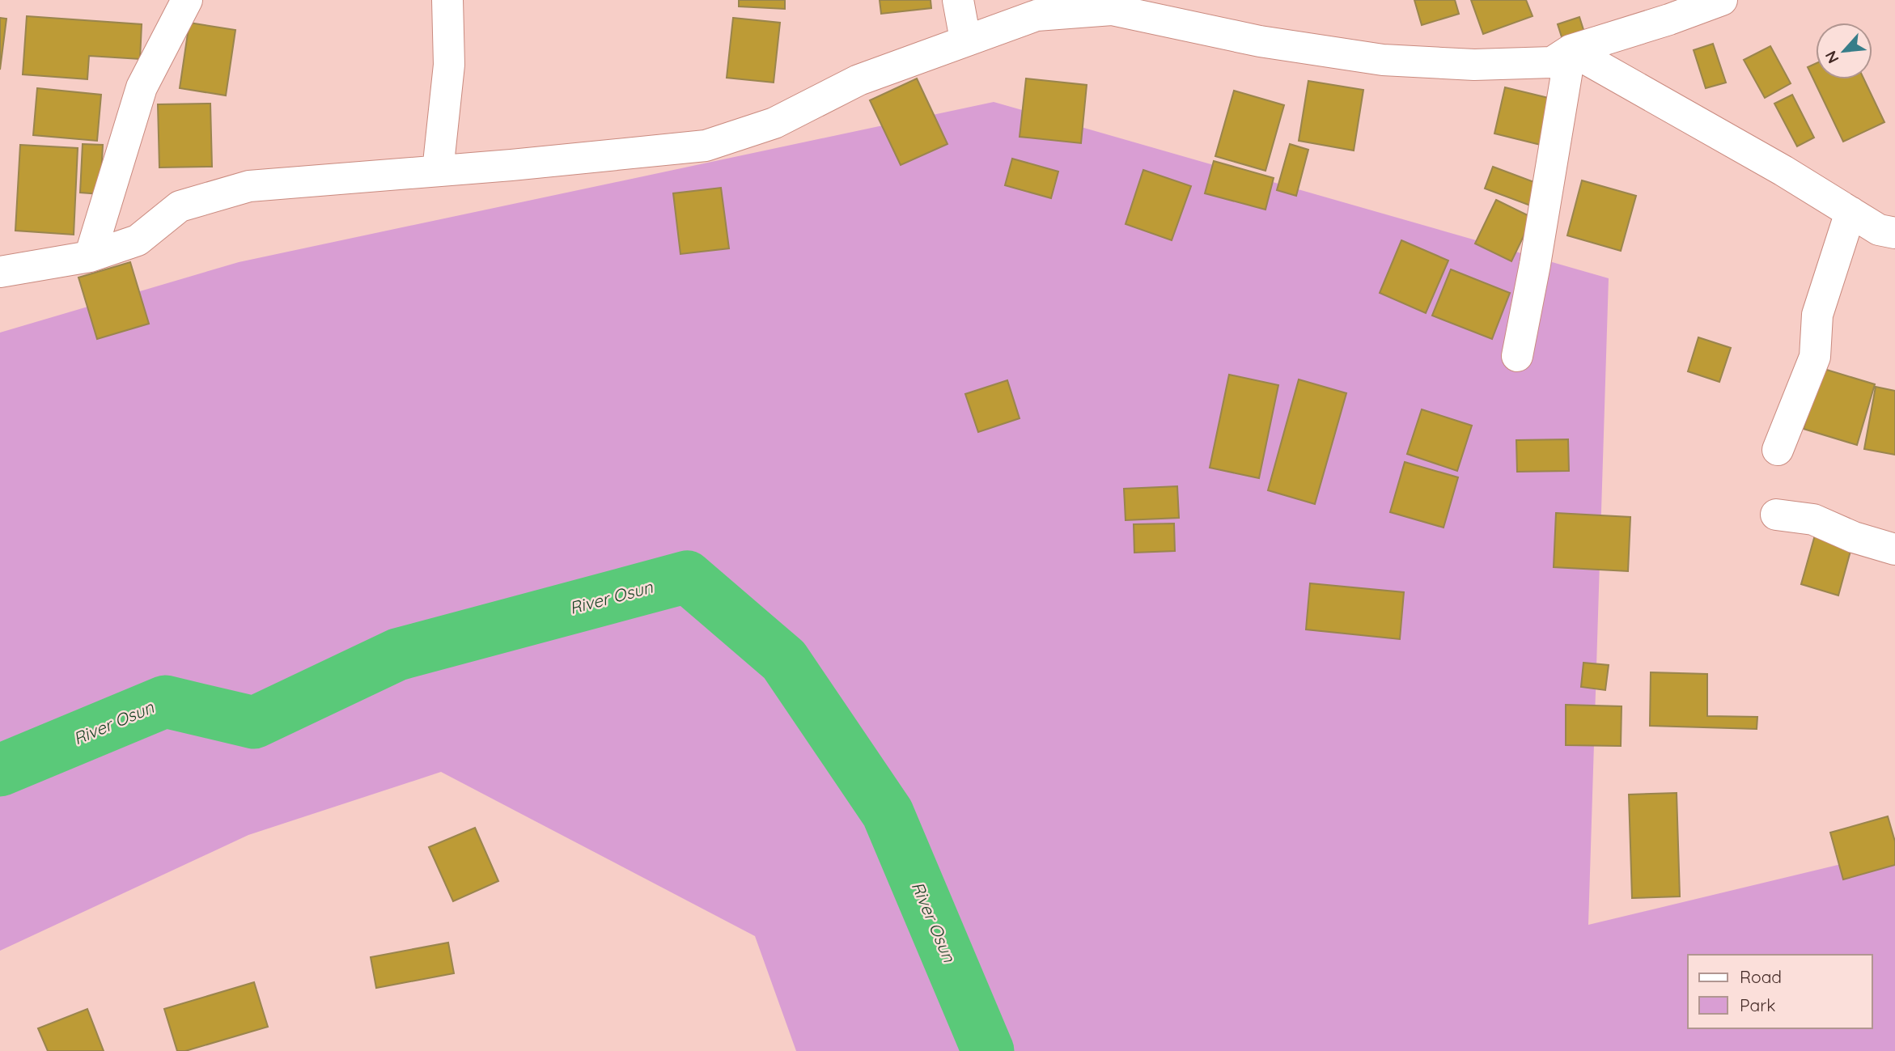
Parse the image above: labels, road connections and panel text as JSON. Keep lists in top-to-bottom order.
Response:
{
  "water": ["River Osun"],
  "legend": ["Road", "Park"],
  "north": "bottom left"
}
